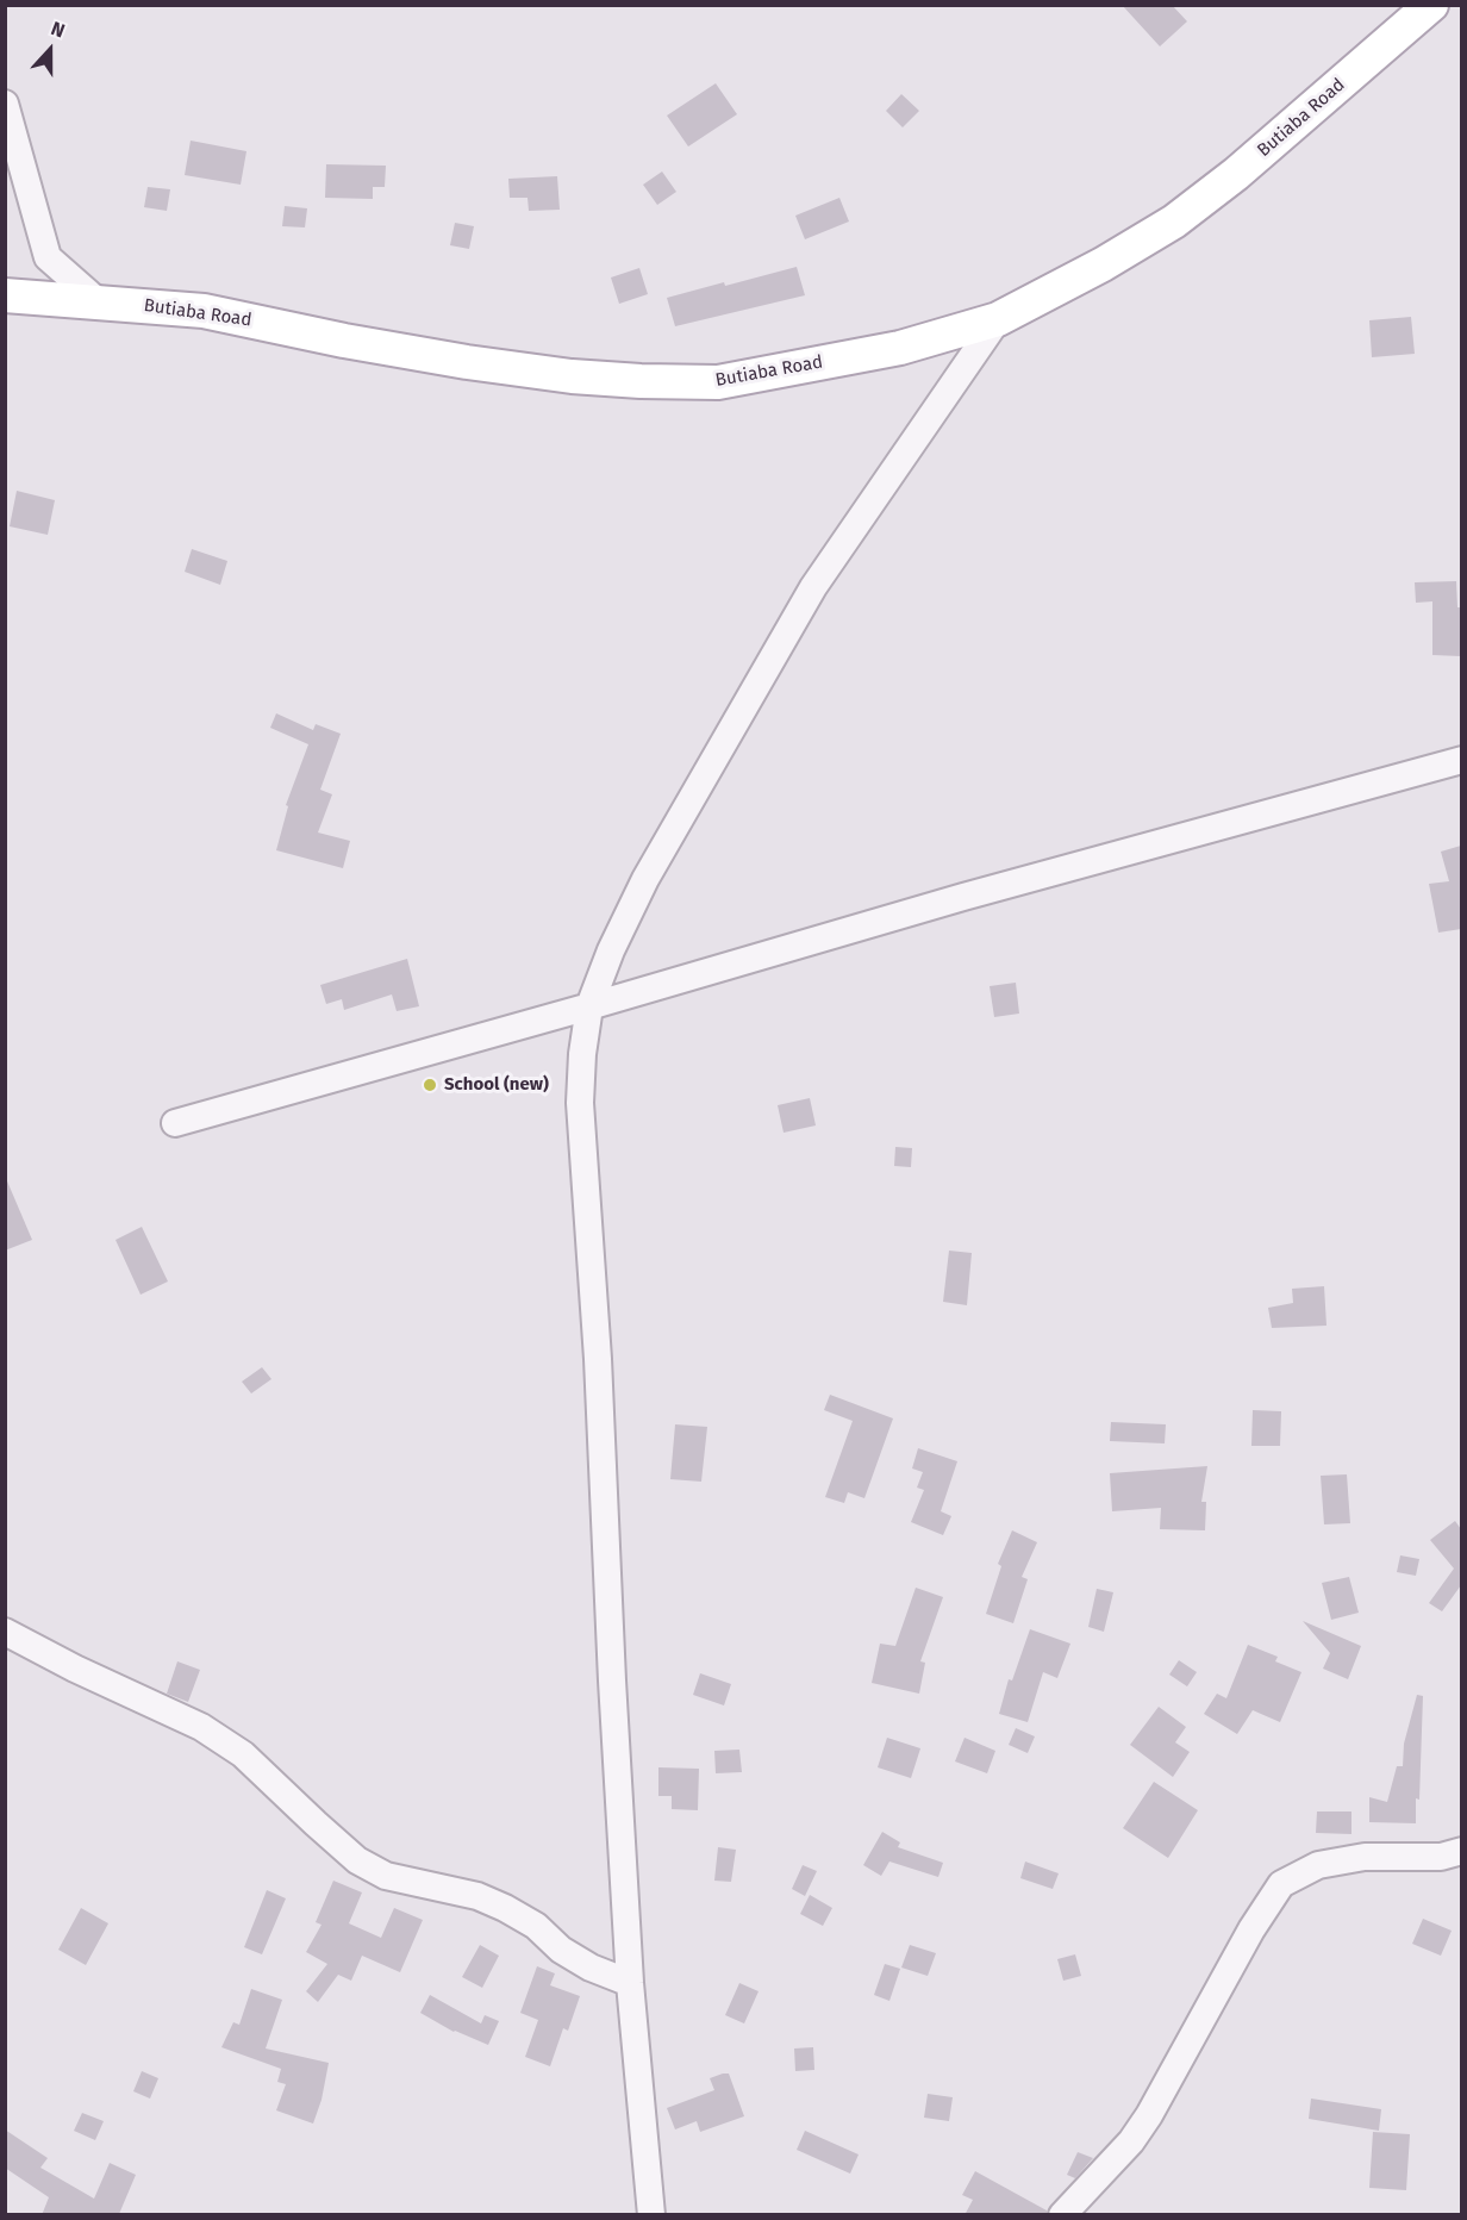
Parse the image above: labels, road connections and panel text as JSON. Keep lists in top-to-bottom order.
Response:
{
  "streets": {
    "main road": ["Butiaba Road"]
  },
  "places": ["School (new)"],
  "north": "top"
}
